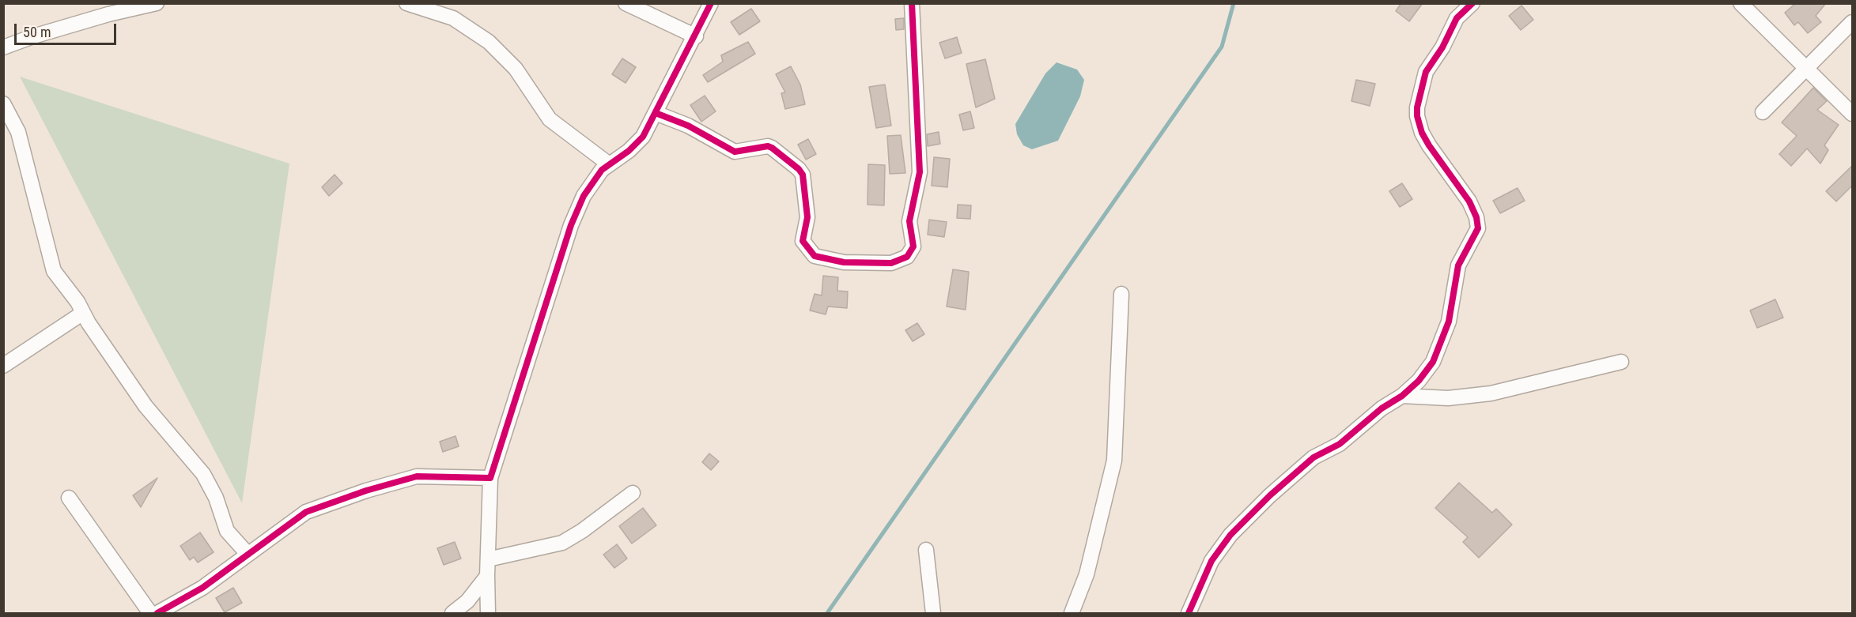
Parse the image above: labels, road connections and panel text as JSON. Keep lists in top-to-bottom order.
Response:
{
  "scale_bar": "50 m"
}
